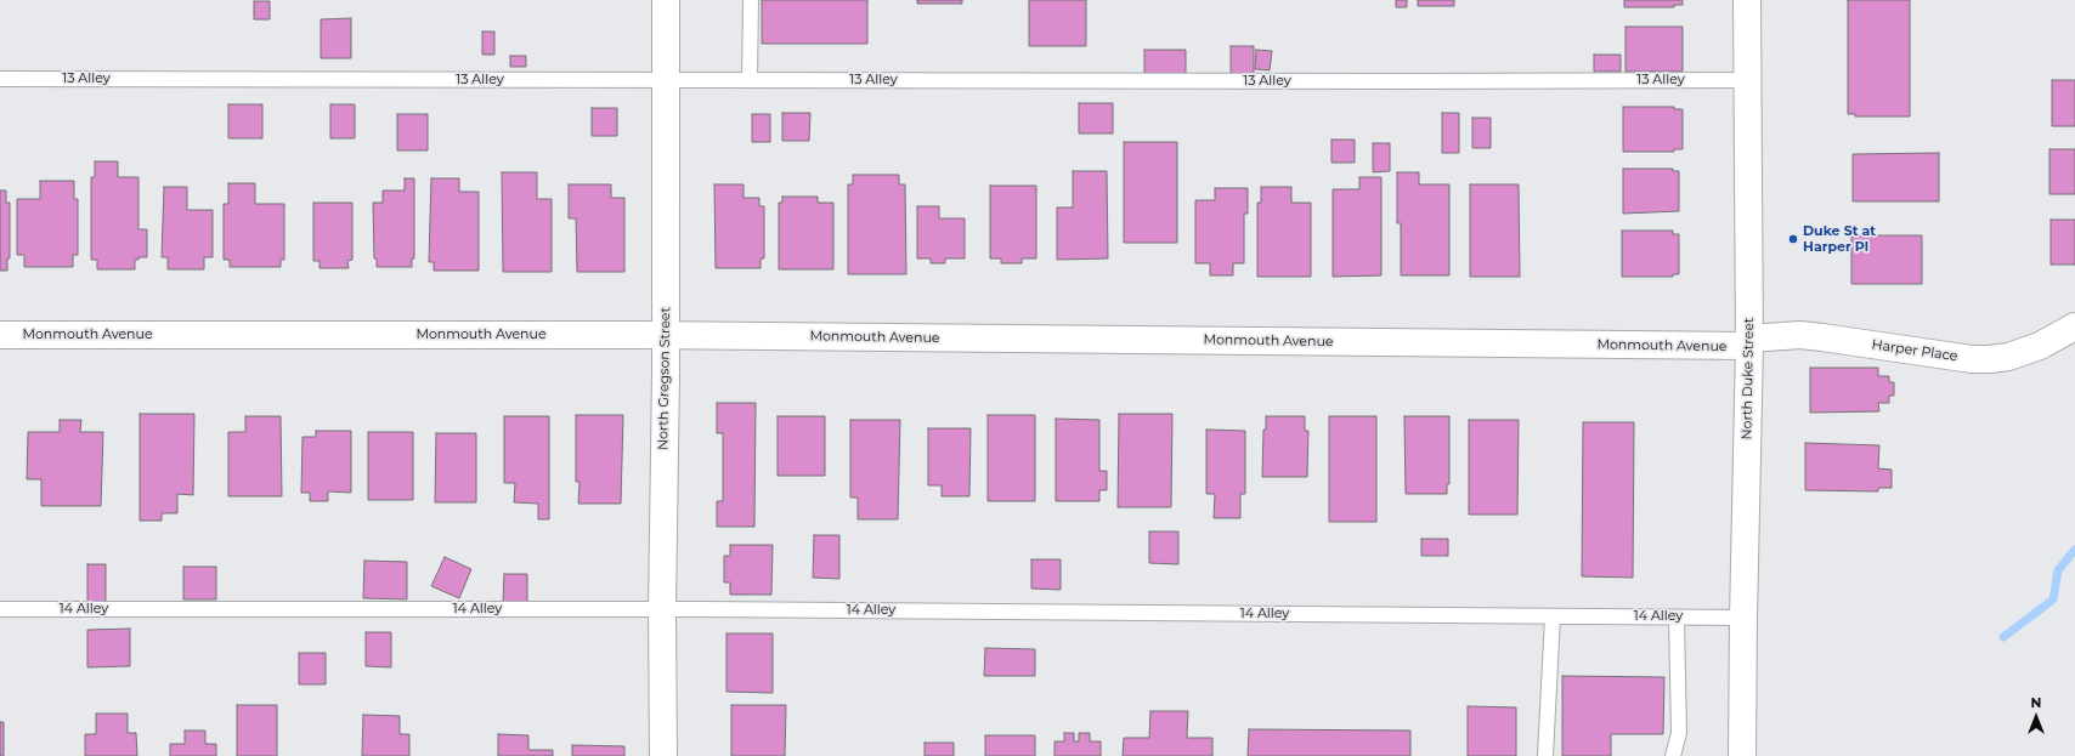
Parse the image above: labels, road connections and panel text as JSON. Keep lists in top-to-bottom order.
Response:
{
  "streets": {
    "street": [
      "Monmouth Avenue",
      "Harper Place",
      "North Gregson Street",
      "North Duke Street"
    ],
    "lane": ["13 Alley", "14 Alley"]
  },
  "crossings": [
    ["13 Alley", "North Gregson Street"],
    ["13 Alley", "North Duke Street"],
    ["Monmouth Avenue", "Harper Place"],
    ["Monmouth Avenue", "North Gregson Street"],
    ["Monmouth Avenue", "North Duke Street"],
    ["Harper Place", "North Duke Street"],
    ["North Gregson Street", "14 Alley"],
    ["North Duke Street", "14 Alley"]
  ],
  "places": ["Duke St at Harper Pl"],
  "north": "top"
}
